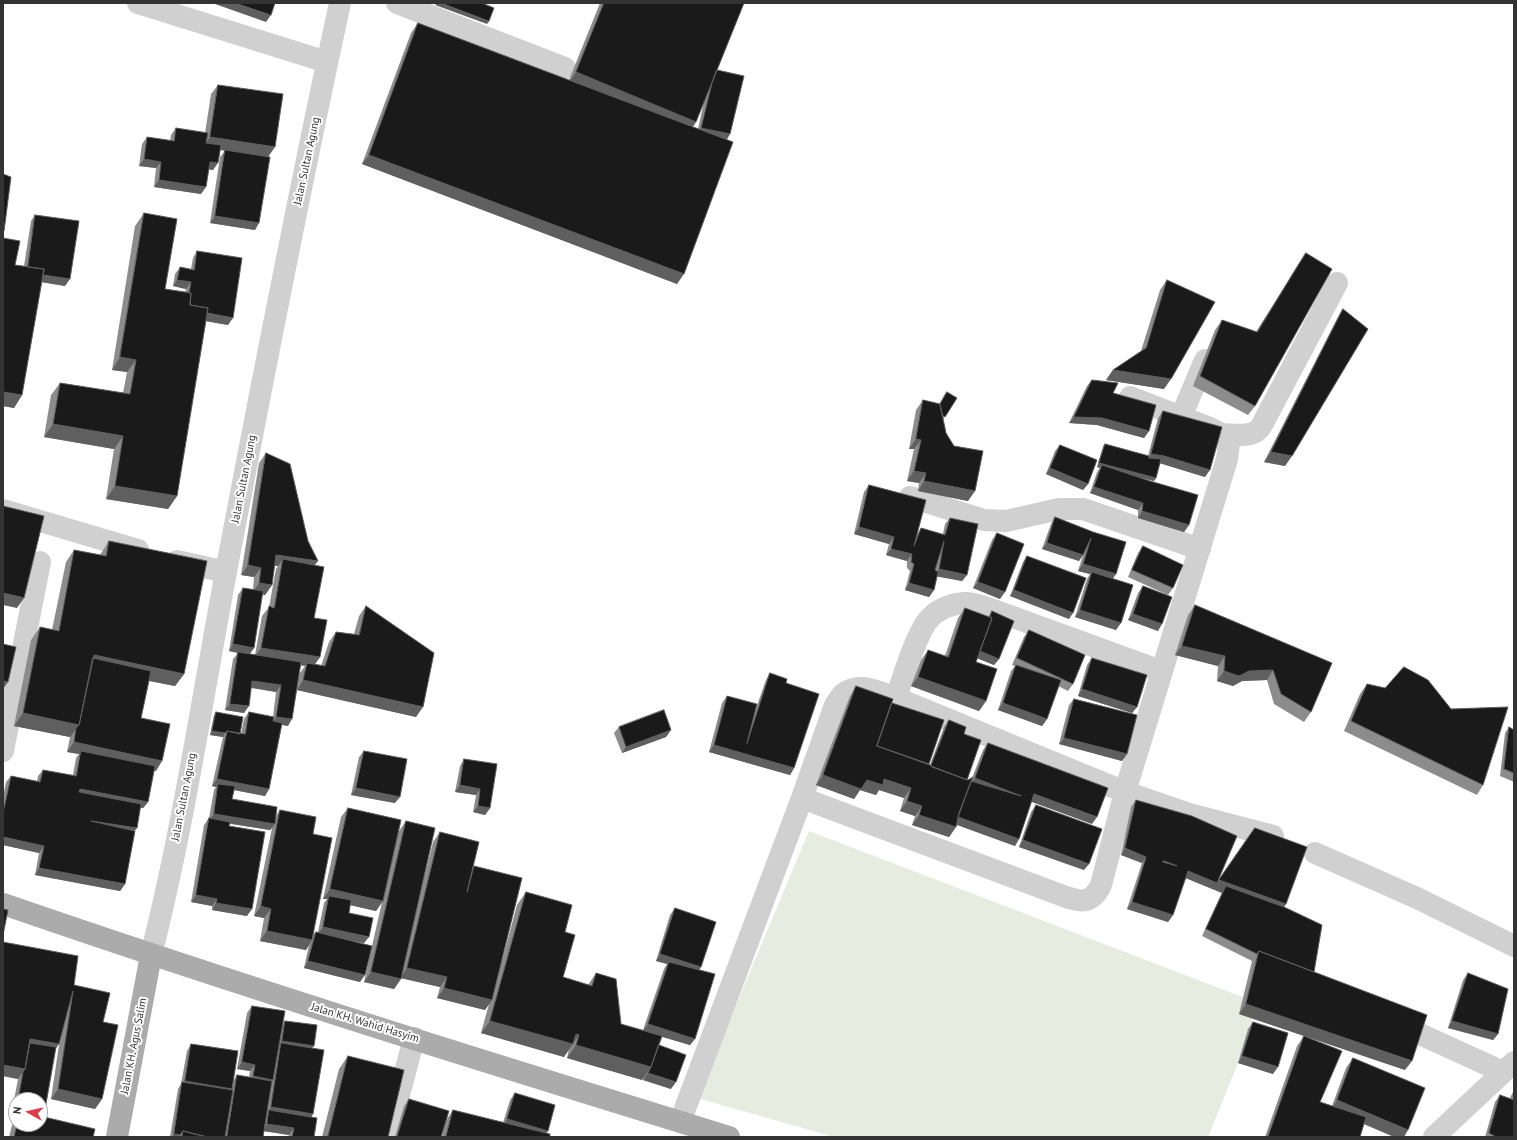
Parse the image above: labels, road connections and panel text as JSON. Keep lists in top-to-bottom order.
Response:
{
  "streets": {
    "main road": ["Jalan KH. Wahid Hasyim", "Jalan KH. Agus Salim"],
    "street": ["Jalan Sultan Agung"]
  },
  "crossings": [
    ["Jalan Sultan Agung", "Jalan KH. Wahid Hasyim"],
    ["Jalan Sultan Agung", "Jalan KH. Agus Salim"],
    ["Jalan KH. Wahid Hasyim", "Jalan KH. Agus Salim"]
  ],
  "north": "left"
}
